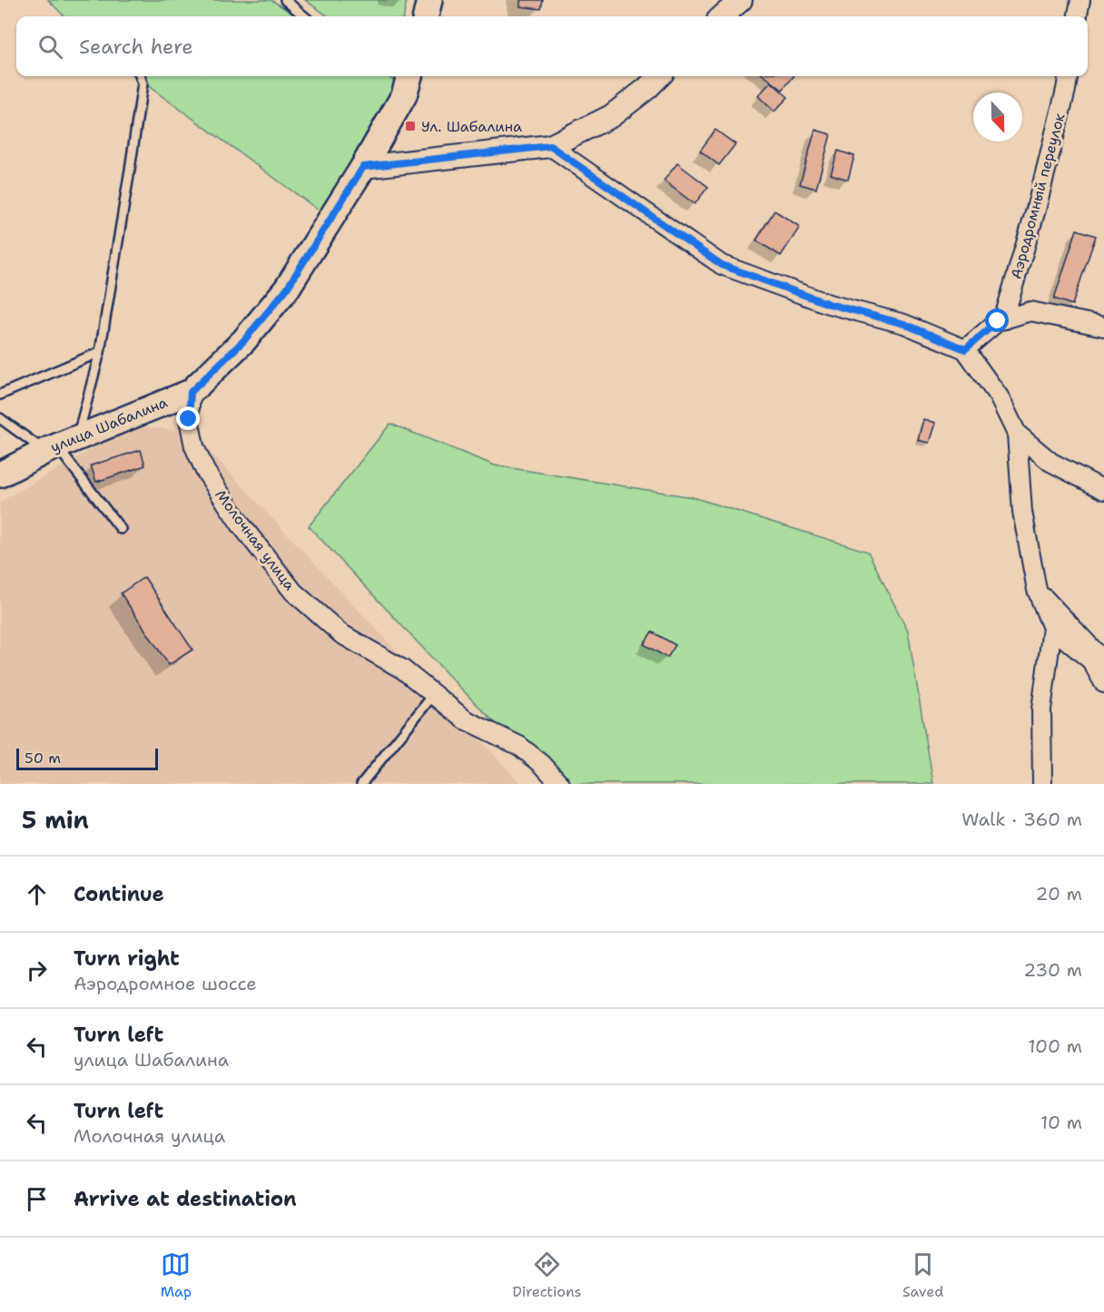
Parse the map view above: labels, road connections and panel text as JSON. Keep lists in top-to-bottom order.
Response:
{
  "streets": {
    "main road": ["улица Шабалина"],
    "street": ["Аэродромный переулок", "Молочная улица"]
  },
  "crossings": [
    ["улица Шабалина", "Молочная улица"]
  ],
  "places": {
    "transit": ["Ул. Шабалина"]
  },
  "scale_bar": "50 m",
  "north": "bottom",
  "page": {
    "search": "Search here",
    "scale": "50 m",
    "heading": ["5 min", "Walk · 360 m"],
    "list": [
      ["Continue", "20 m"],
      ["Turn right", "Аэродромное шоссе", "230 m"],
      ["Turn left", "улица Шабалина", "100 m"],
      ["Turn left", "Молочная улица", "10 m"],
      "Arrive at destination"
    ],
    "nav": ["Map", "Directions", "Saved"]
  }
}
